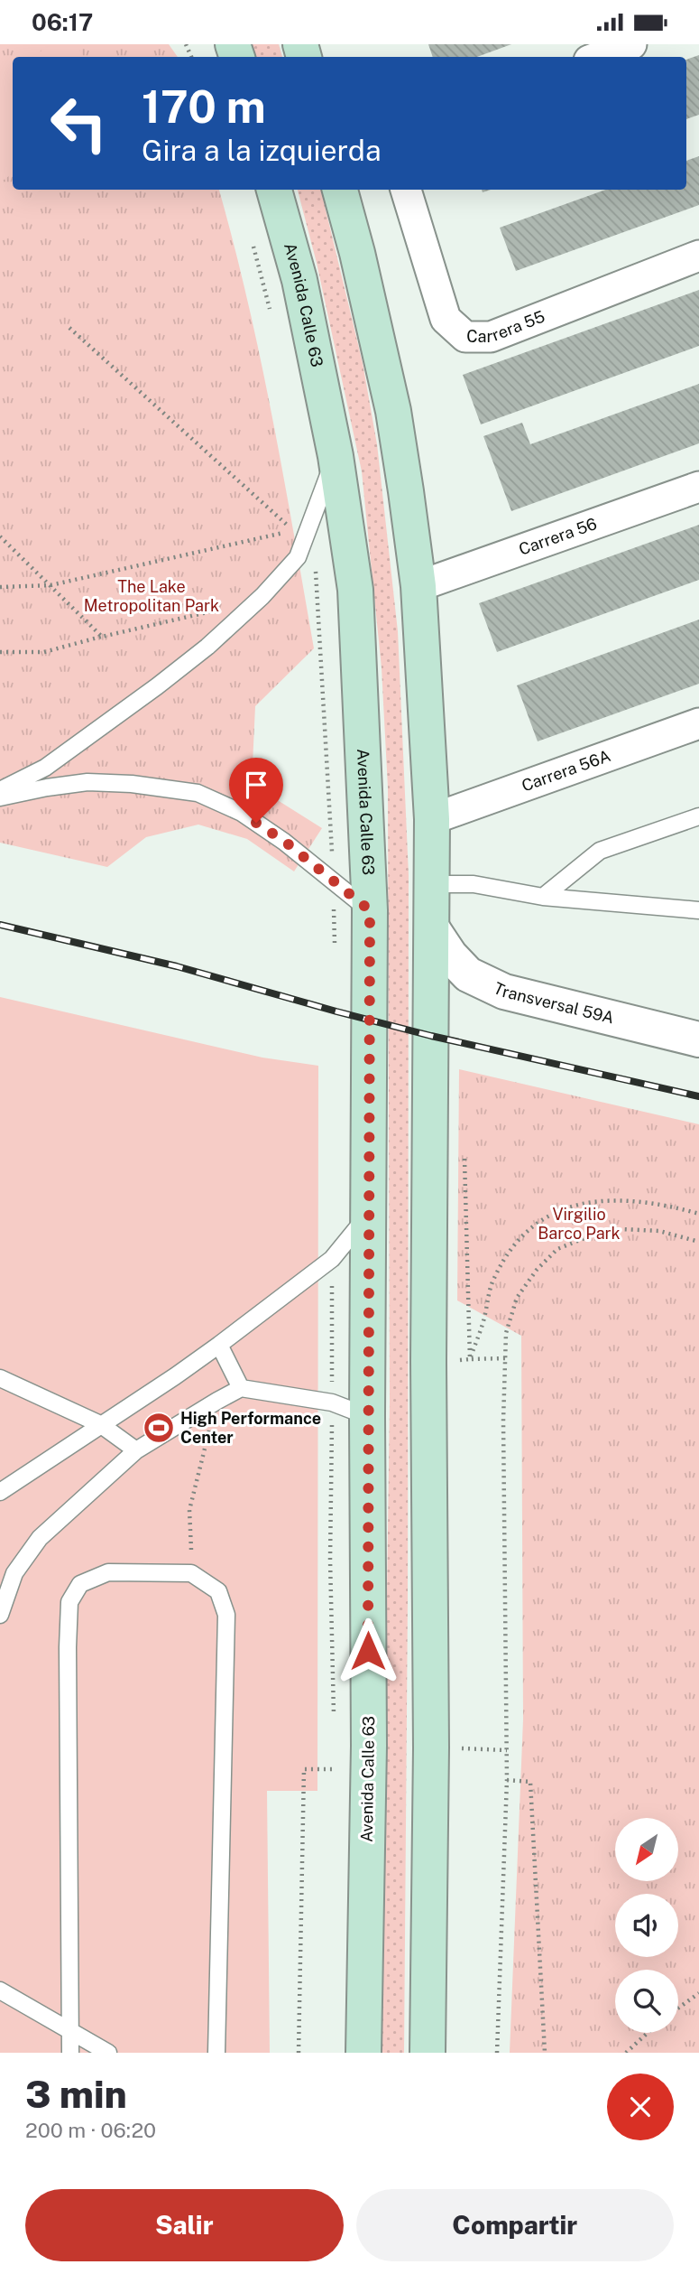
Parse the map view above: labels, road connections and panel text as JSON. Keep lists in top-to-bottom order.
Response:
{
  "streets": {
    "main road": ["Avenida Calle 63"],
    "street": [
      "Carrera 55",
      "Carrera 56",
      "Carrera 56A",
      "Transversal 59A"
    ]
  },
  "parks": ["The Lake Metropolitan Park", "Virgilio Barco Park"],
  "places": {
    "sports": ["High Performance Center"]
  },
  "north": "bottom left",
  "page": {
    "status": "06:17",
    "turn": ["170 m", "Gira a la izquierda"],
    "heading": ["3 min", "200 m · 06:20"],
    "buttons": ["Salir", "Compartir"]
  }
}
